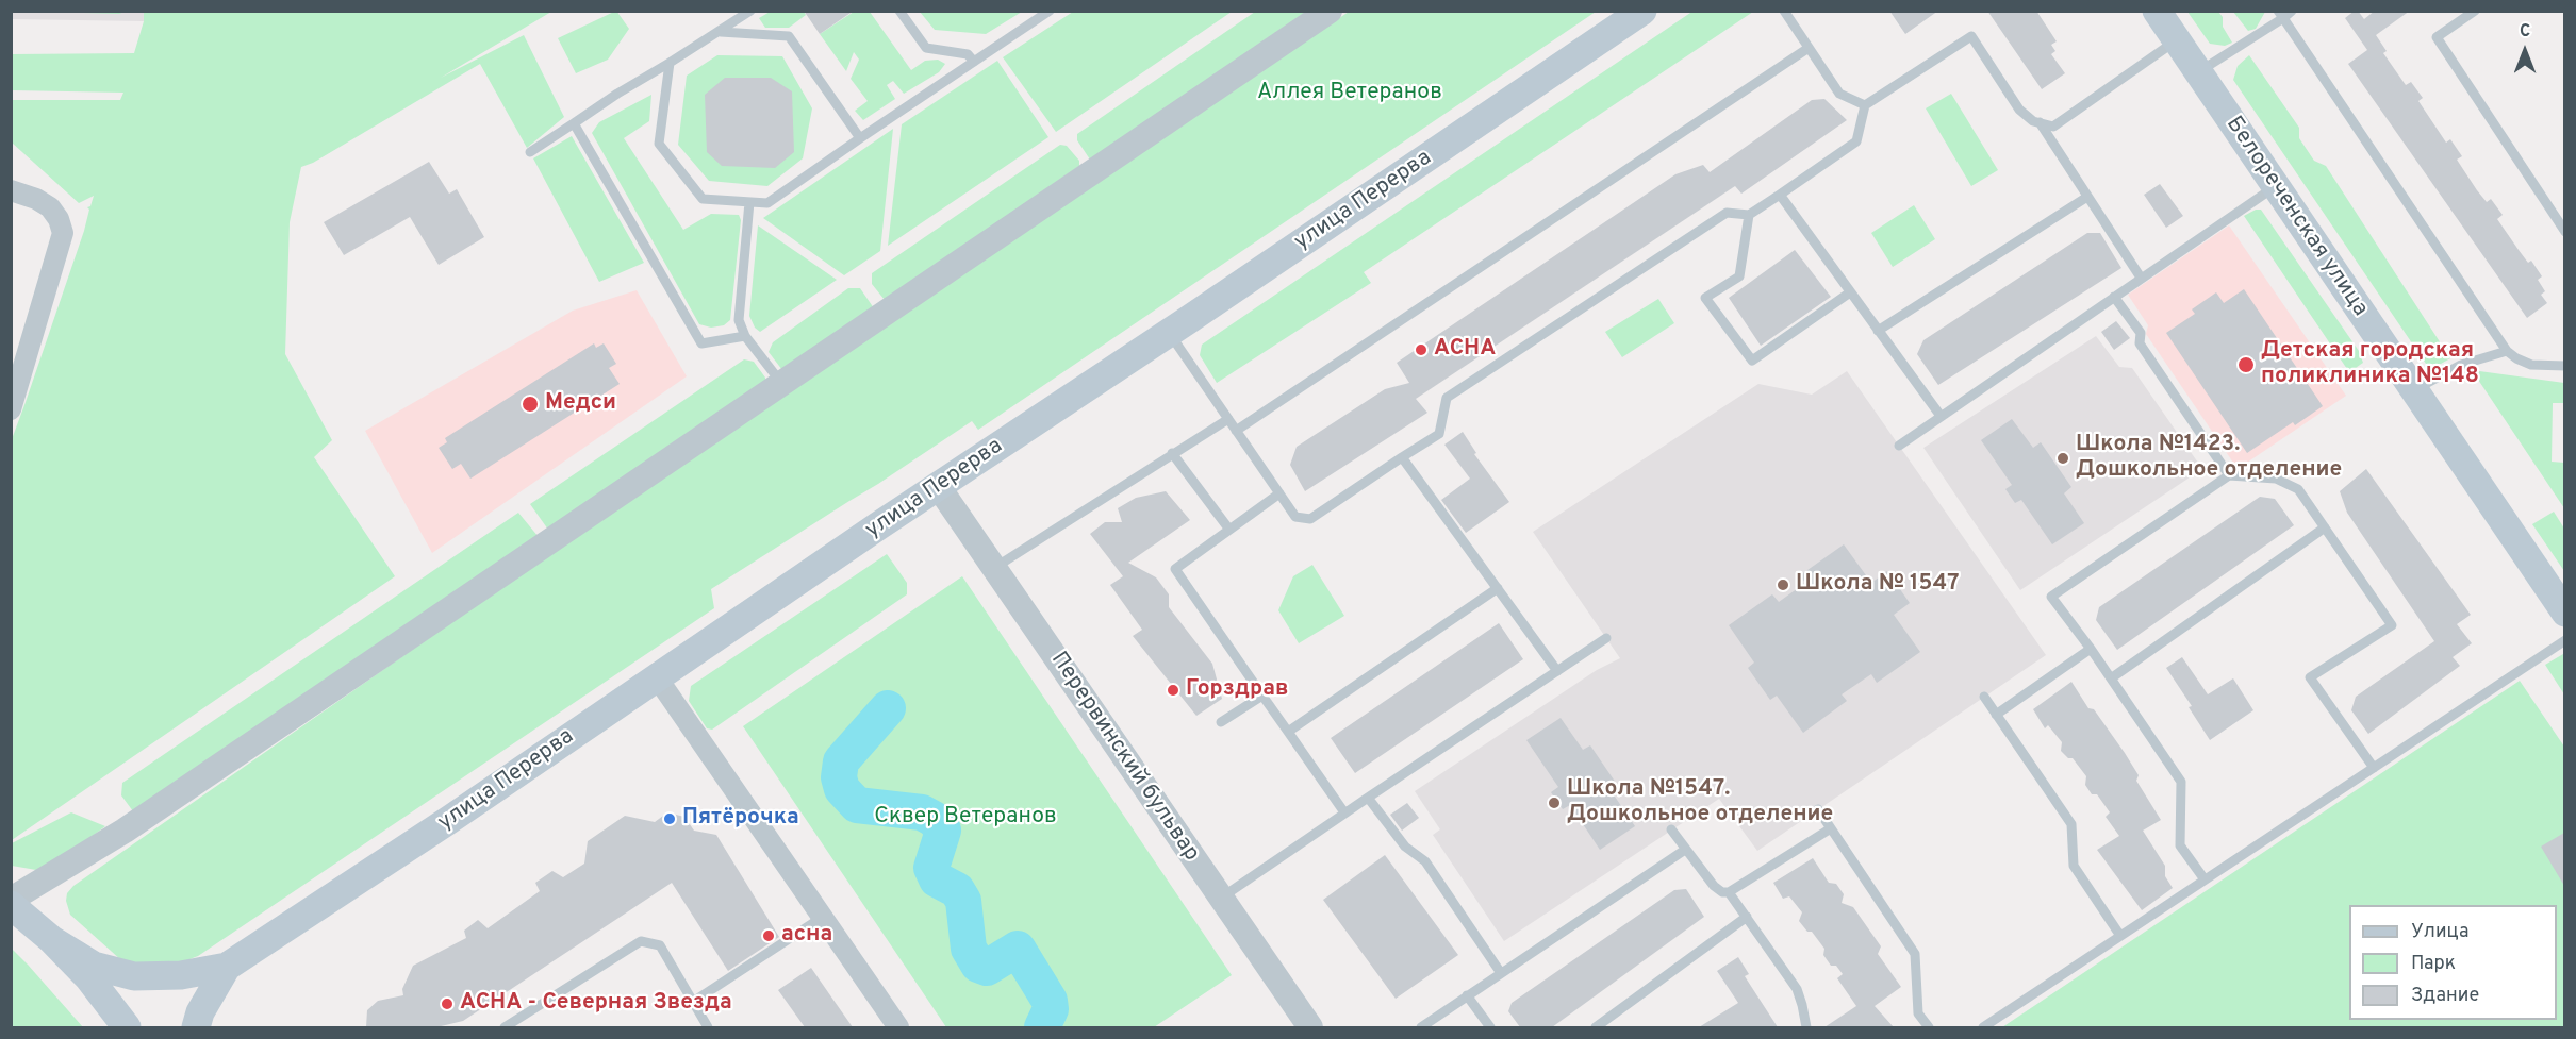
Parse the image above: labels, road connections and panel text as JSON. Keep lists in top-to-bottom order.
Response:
{
  "streets": {
    "main road": ["улица Перерва", "Белореченская улица"],
    "street": ["Перервинский бульвар"]
  },
  "crossings": [
    ["улица Перерва", "Перервинский бульвар"]
  ],
  "parks": ["Аллея Ветеранов", "Сквер Ветеранов"],
  "places": [
    "АСНА",
    "Детская городская поликлиника №148",
    "Медси",
    "Школа №1423. Дошкольное отделение",
    "Школа № 1547",
    "Горздрав",
    "Школа №1547. Дошкольное отделение",
    "Пятёрочка",
    "асна",
    "АСНА - Северная Звезда"
  ],
  "legend": ["Улица", "Парк", "Здание"],
  "north": "top"
}
